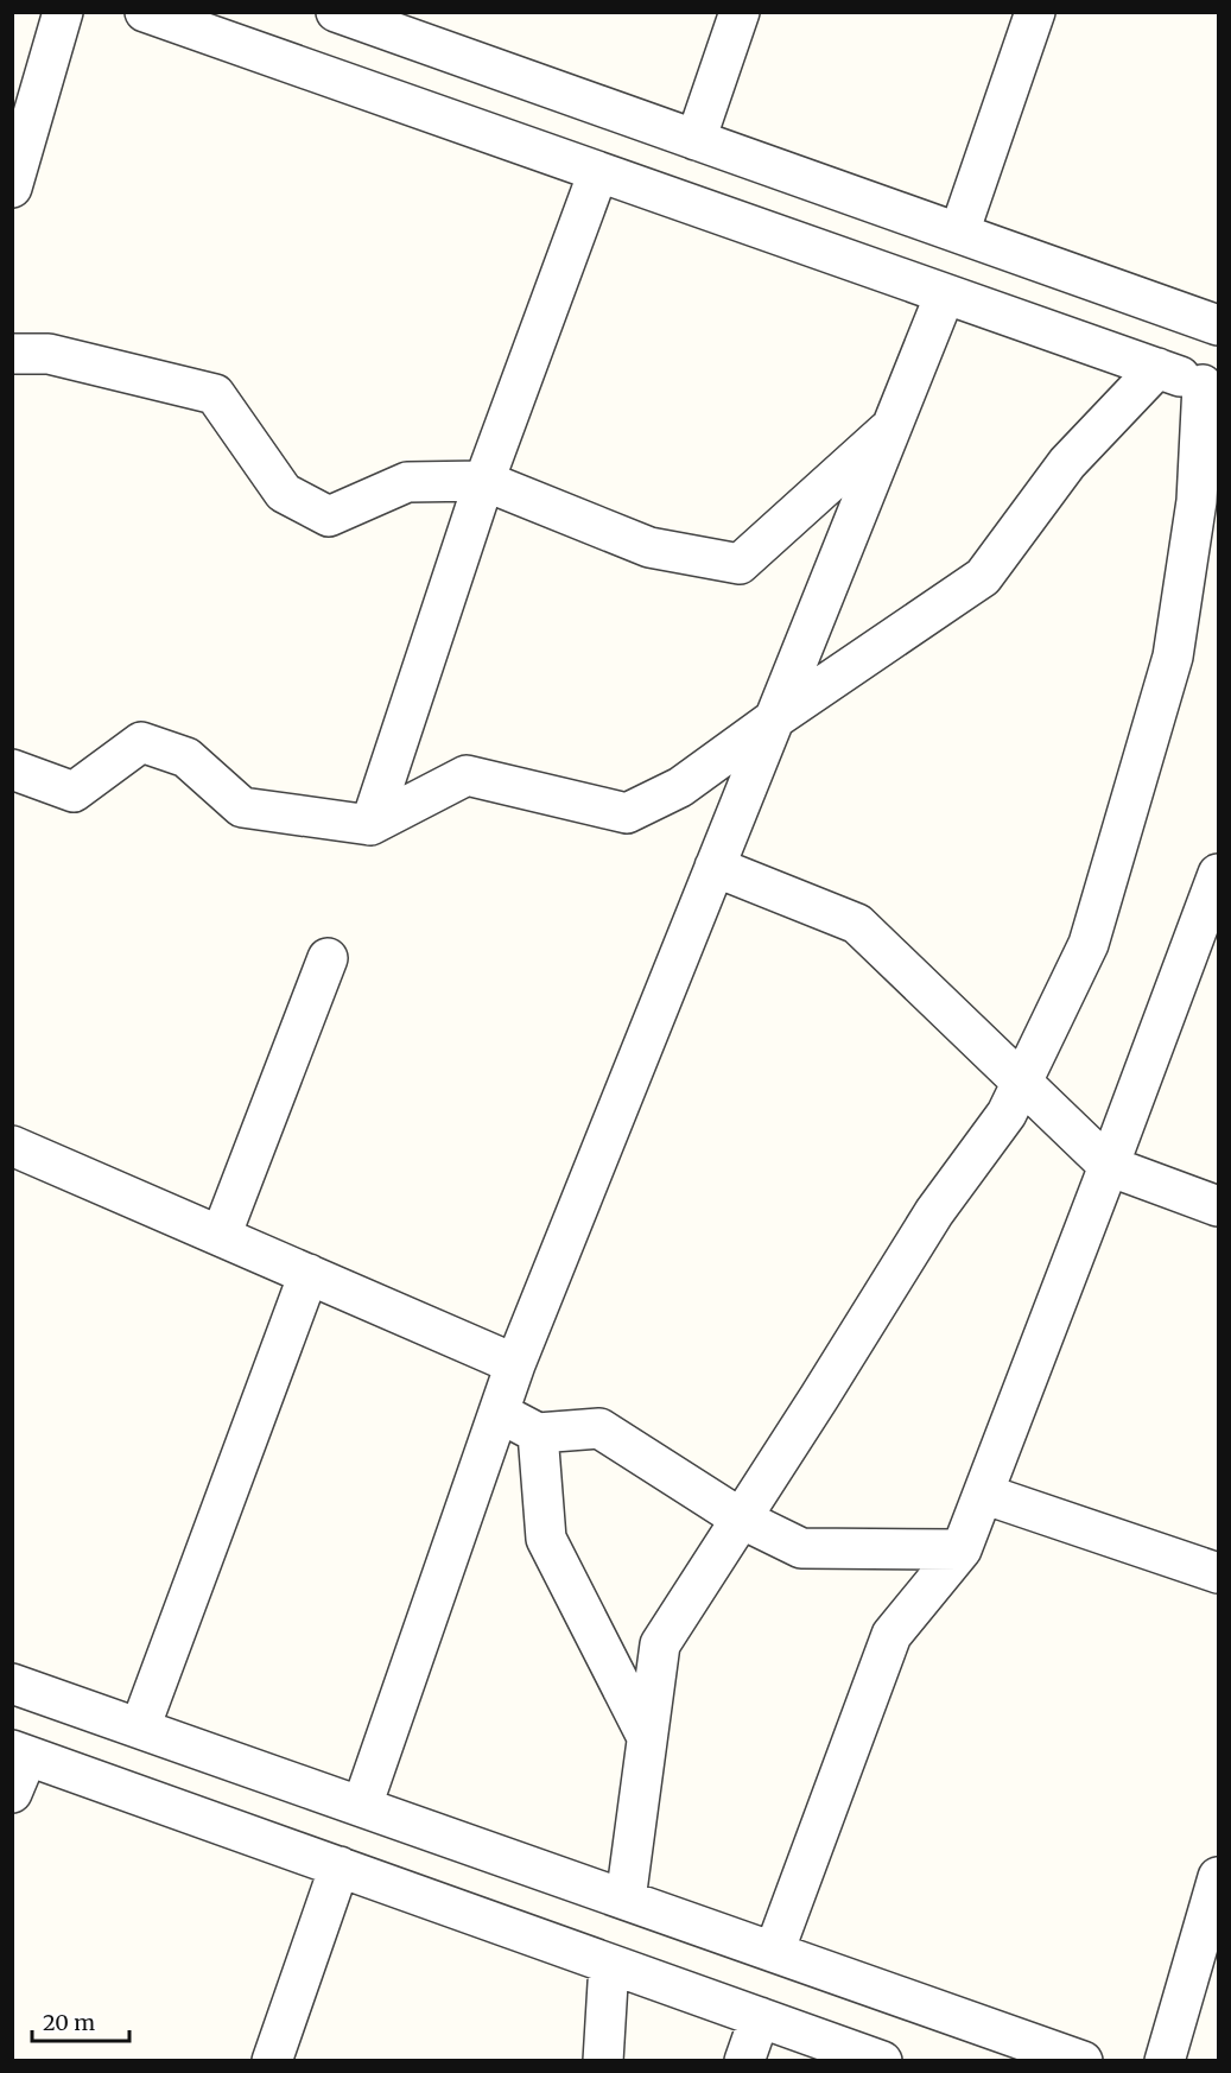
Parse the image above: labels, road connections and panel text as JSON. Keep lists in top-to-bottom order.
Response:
{
  "scale_bar": "20 m"
}
